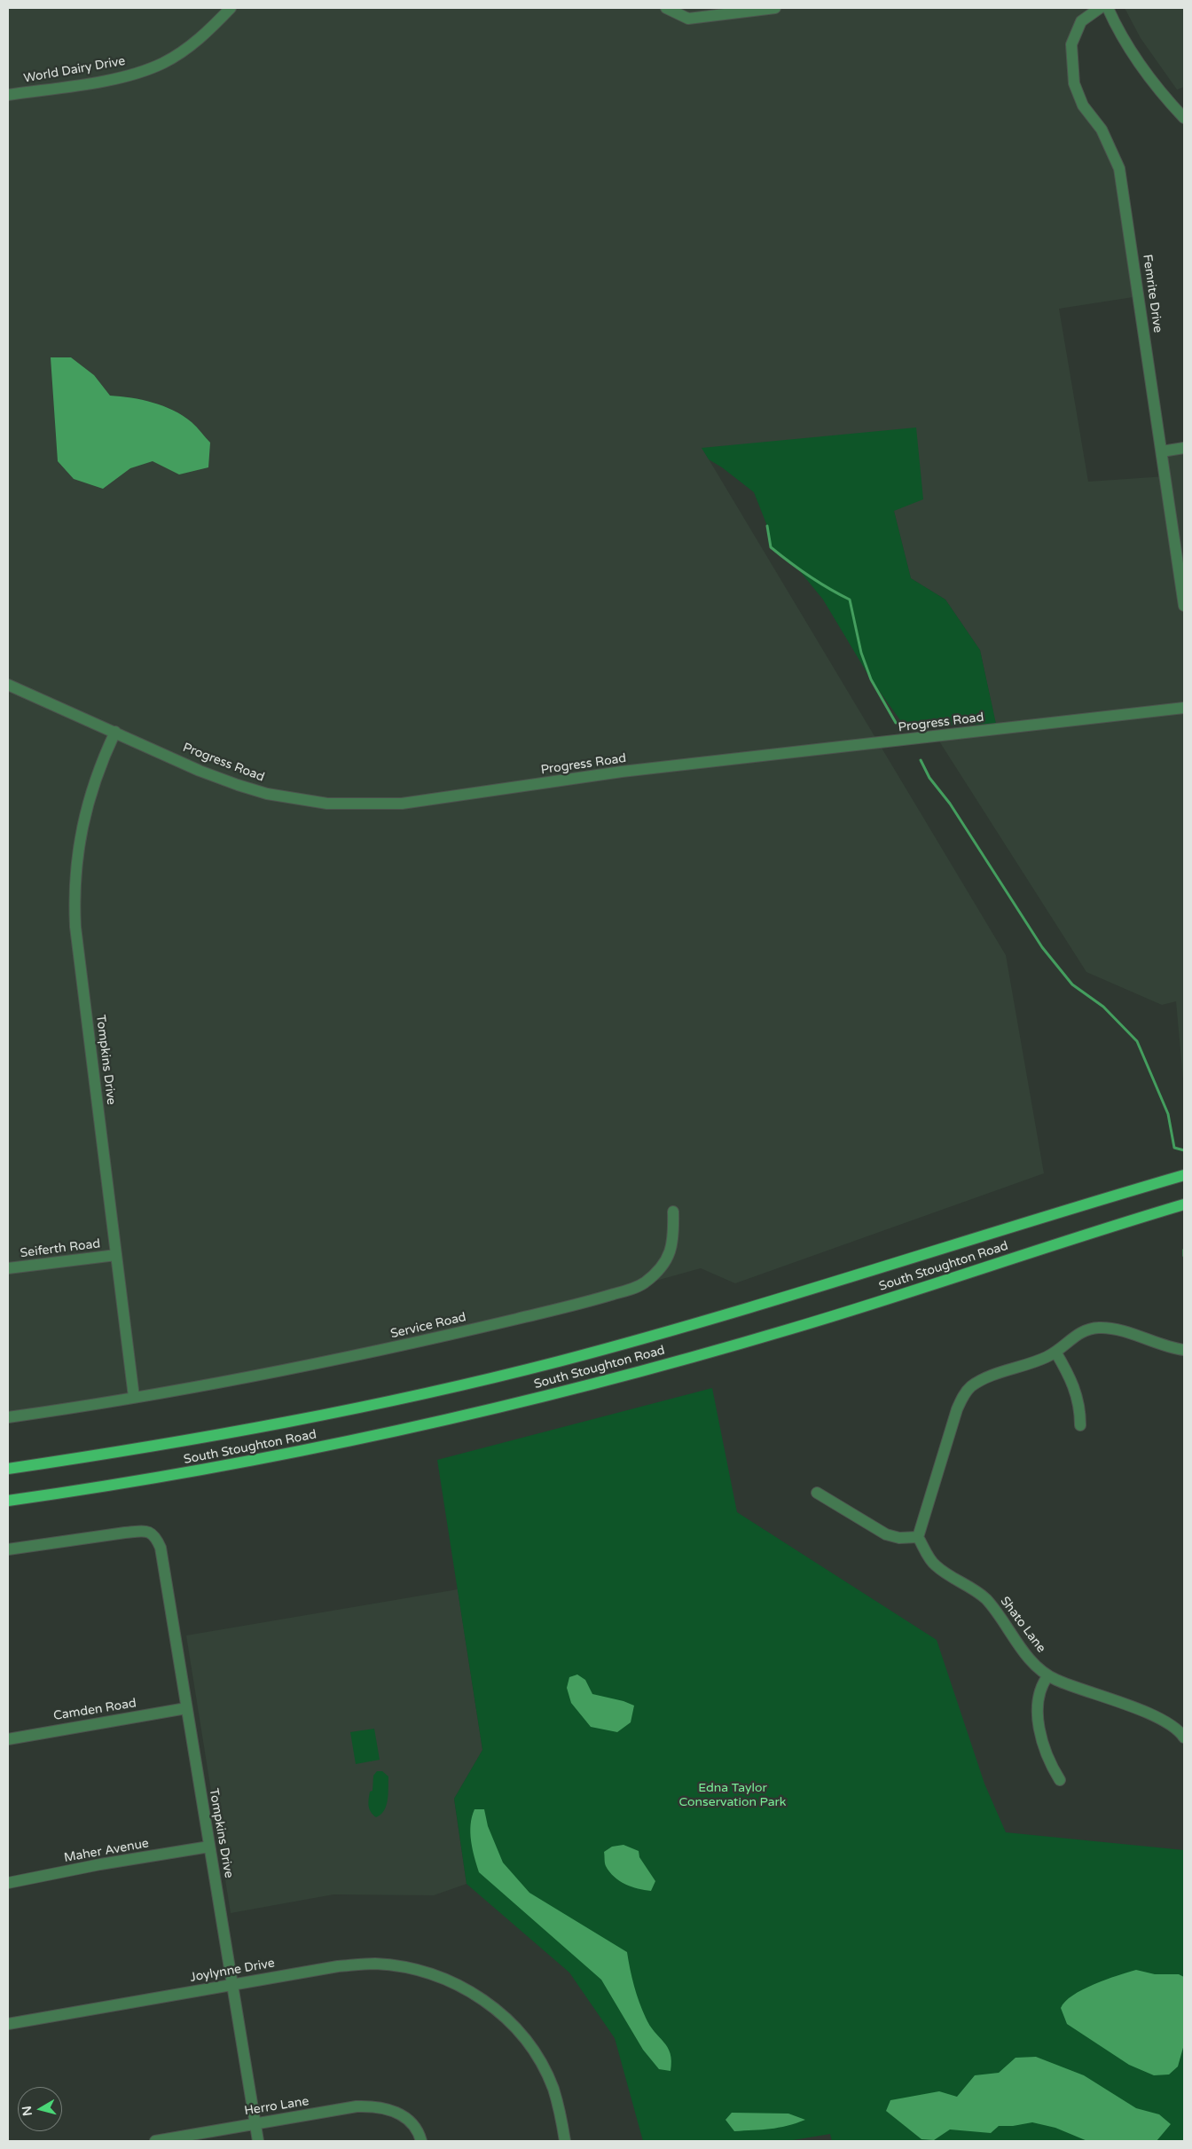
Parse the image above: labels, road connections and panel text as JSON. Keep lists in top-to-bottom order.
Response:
{
  "streets": {
    "main road": ["South Stoughton Road"],
    "street": [
      "World Dairy Drive",
      "Femrite Drive",
      "Progress Road",
      "Tompkins Drive",
      "Seiferth Road",
      "Service Road",
      "Shato Lane",
      "Camden Road",
      "Maher Avenue",
      "Joylynne Drive",
      "Herro Lane"
    ]
  },
  "crossings": [
    ["Progress Road", "Tompkins Drive"],
    ["Tompkins Drive", "Seiferth Road"],
    ["Tompkins Drive", "Service Road"],
    ["Tompkins Drive", "Camden Road"],
    ["Tompkins Drive", "Maher Avenue"],
    ["Tompkins Drive", "Joylynne Drive"],
    ["Tompkins Drive", "Herro Lane"]
  ],
  "parks": ["Edna Taylor Conservation Park"],
  "north": "left"
}
